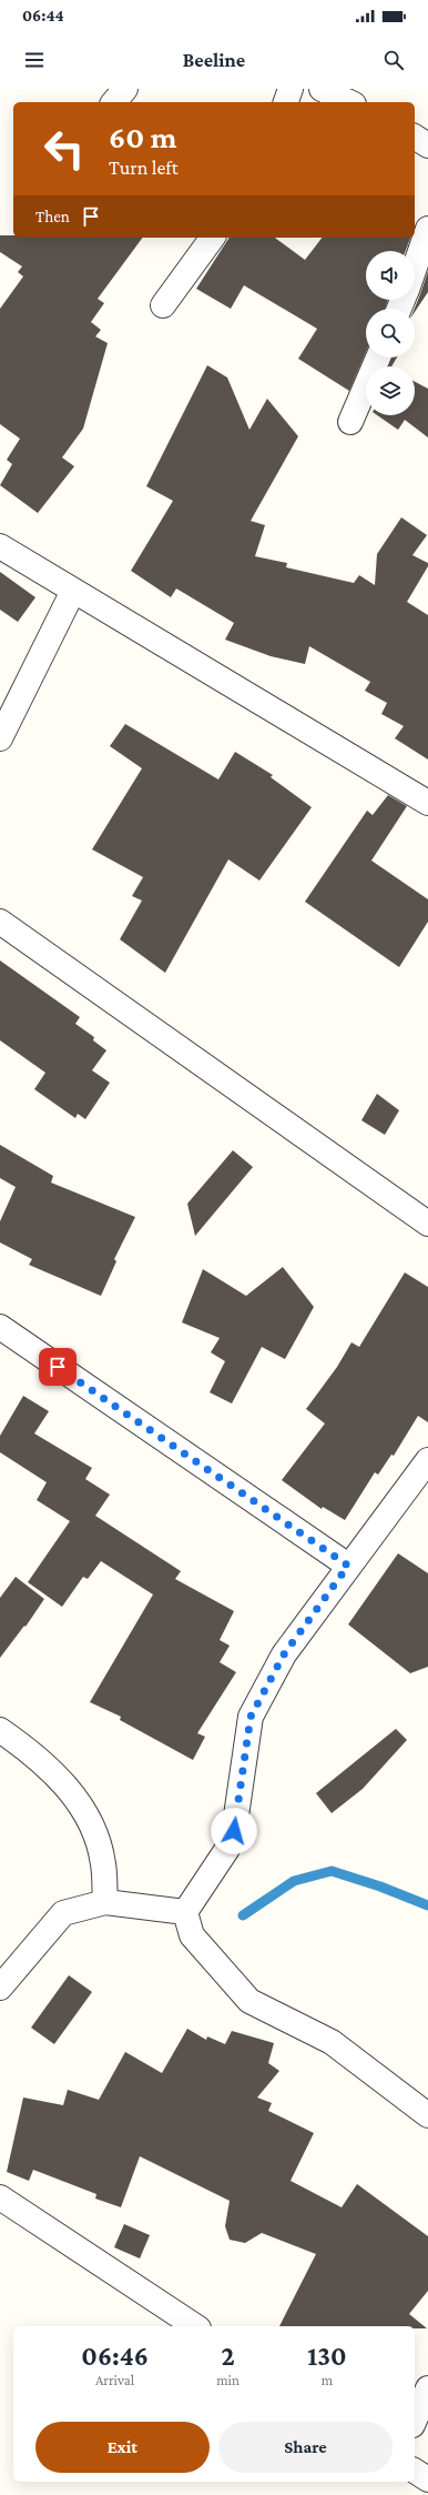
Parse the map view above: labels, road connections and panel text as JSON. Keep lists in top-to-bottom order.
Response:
{
  "page": {
    "status": "06:44",
    "header": "Beeline",
    "turn": ["60 m", "Turn left"],
    "then": "Then",
    "eta": [
      "06:46",
      "Arrival",
      "2",
      "min",
      "130",
      "m"
    ],
    "buttons": ["Exit", "Share"]
  }
}
